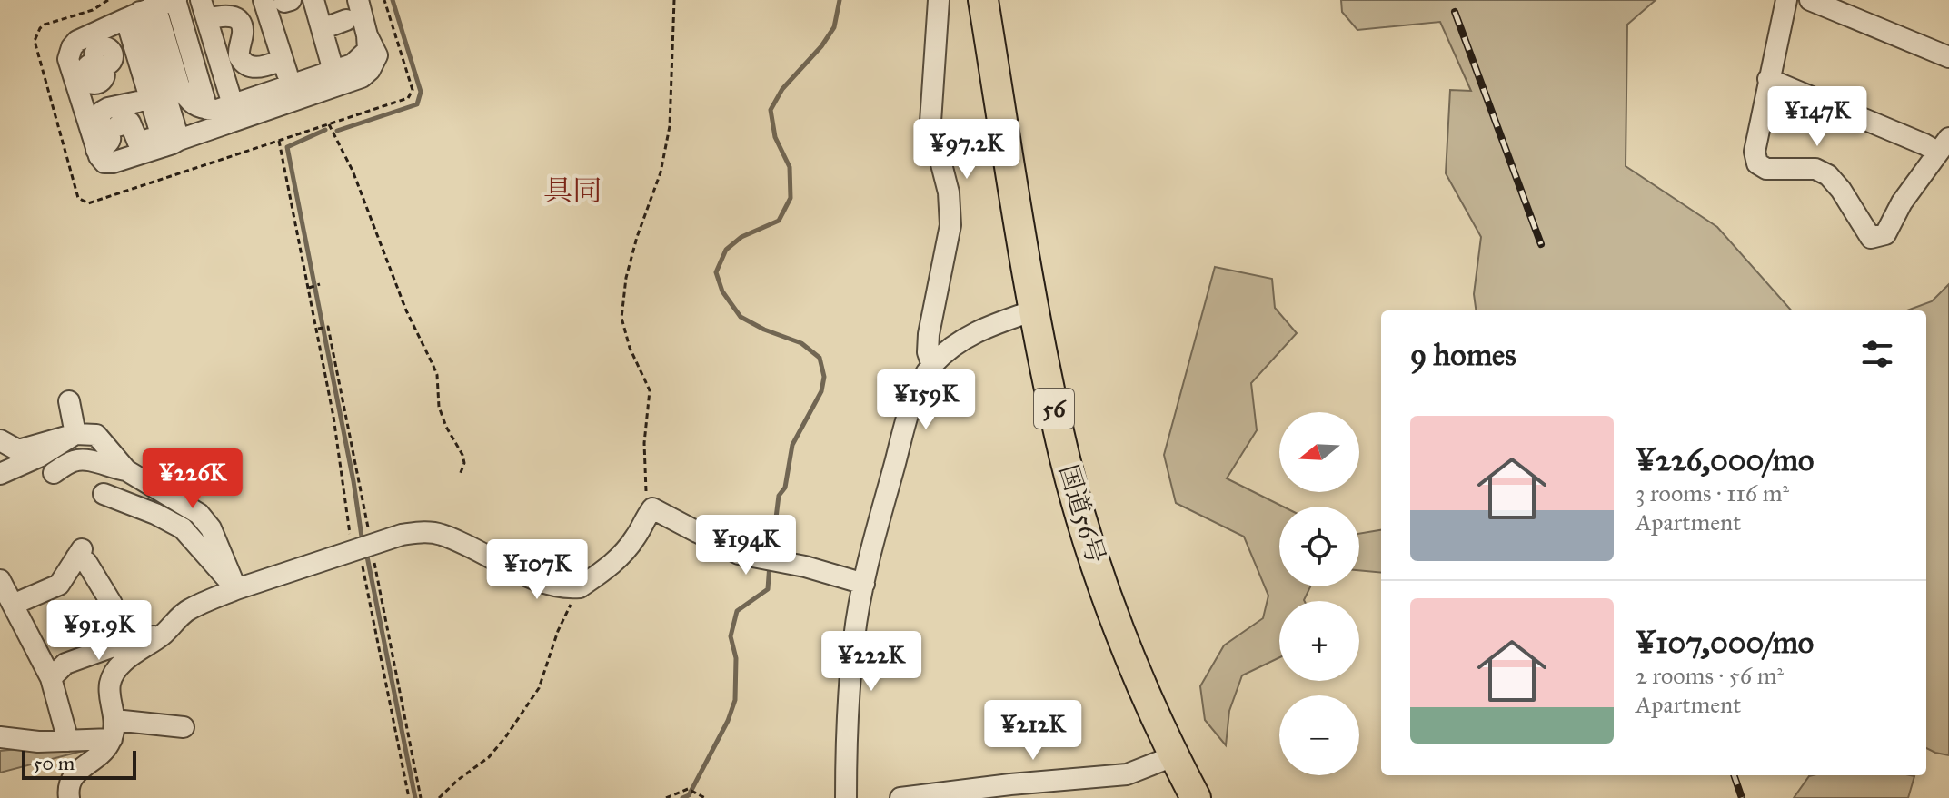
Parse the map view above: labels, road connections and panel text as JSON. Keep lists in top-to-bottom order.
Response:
{
  "streets": {
    "highway": ["56", "国道56号"]
  },
  "districts": ["具同"],
  "scale_bar": "50 m",
  "north": "left",
  "page": {
    "price": [
      "¥147K",
      "¥97.2K",
      "¥159K",
      "¥226K",
      "¥194K",
      "¥107K",
      "¥91.9K",
      "¥222K",
      "¥212K"
    ],
    "heading": "9 homes",
    "list": [
      {
        "name": "¥226,000/mo",
        "note": "3 rooms · 116 m² · Apartment"
      },
      {
        "name": "¥107,000/mo",
        "note": "2 rooms · 56 m² · Apartment"
      }
    ],
    "map_buttons": ["+", "−"],
    "scale": "50 m"
  }
}
